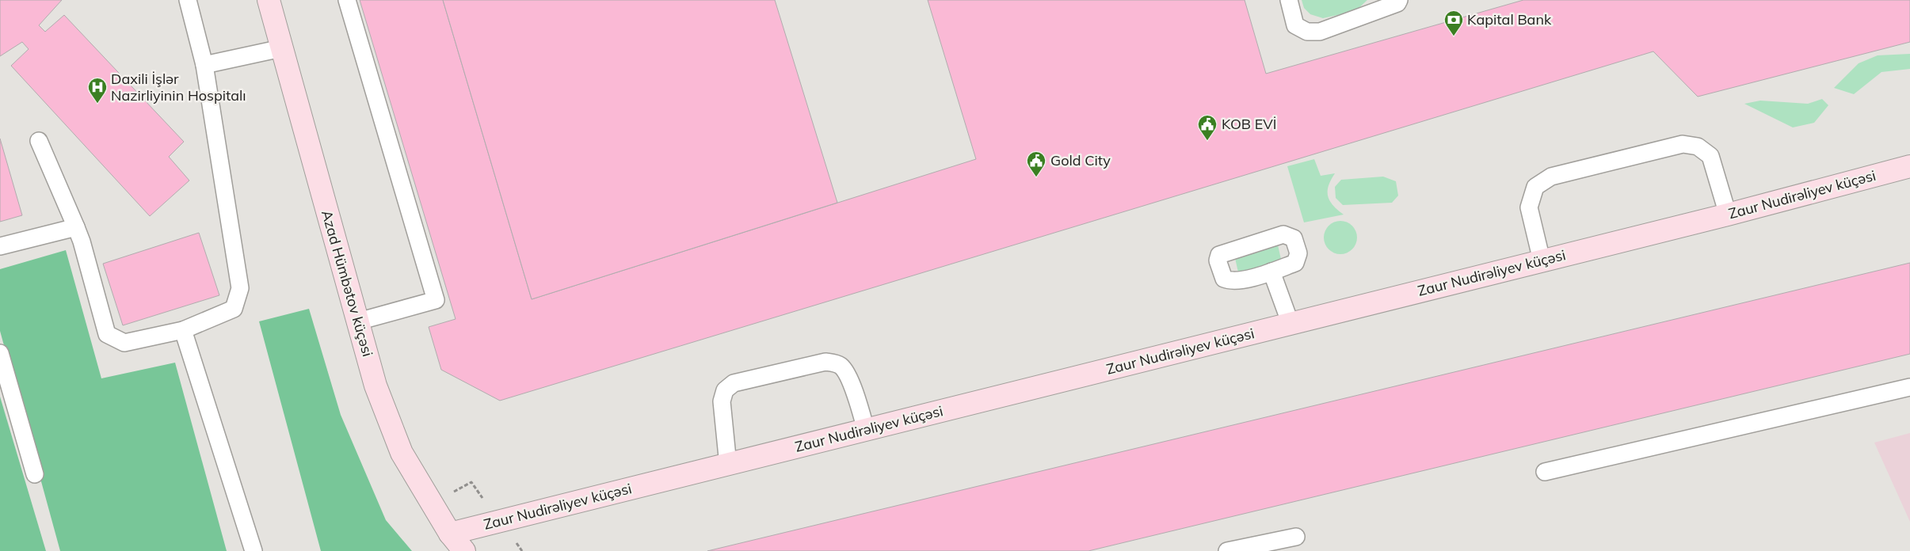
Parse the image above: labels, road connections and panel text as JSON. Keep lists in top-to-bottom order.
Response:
{
  "streets": {
    "street": ["Zaur Nudirəliyev küçəsi", "Azad Hümbətov küçəsi"]
  },
  "crossings": [
    ["Zaur Nudirəliyev küçəsi", "Azad Hümbətov küçəsi"]
  ],
  "places": {
    "bank": ["Kapital Bank"],
    "hospital": ["Daxili İşlər Nazirliyinin Hospitalı"],
    "public building": ["KOB EVİ", "Gold City"]
  }
}
